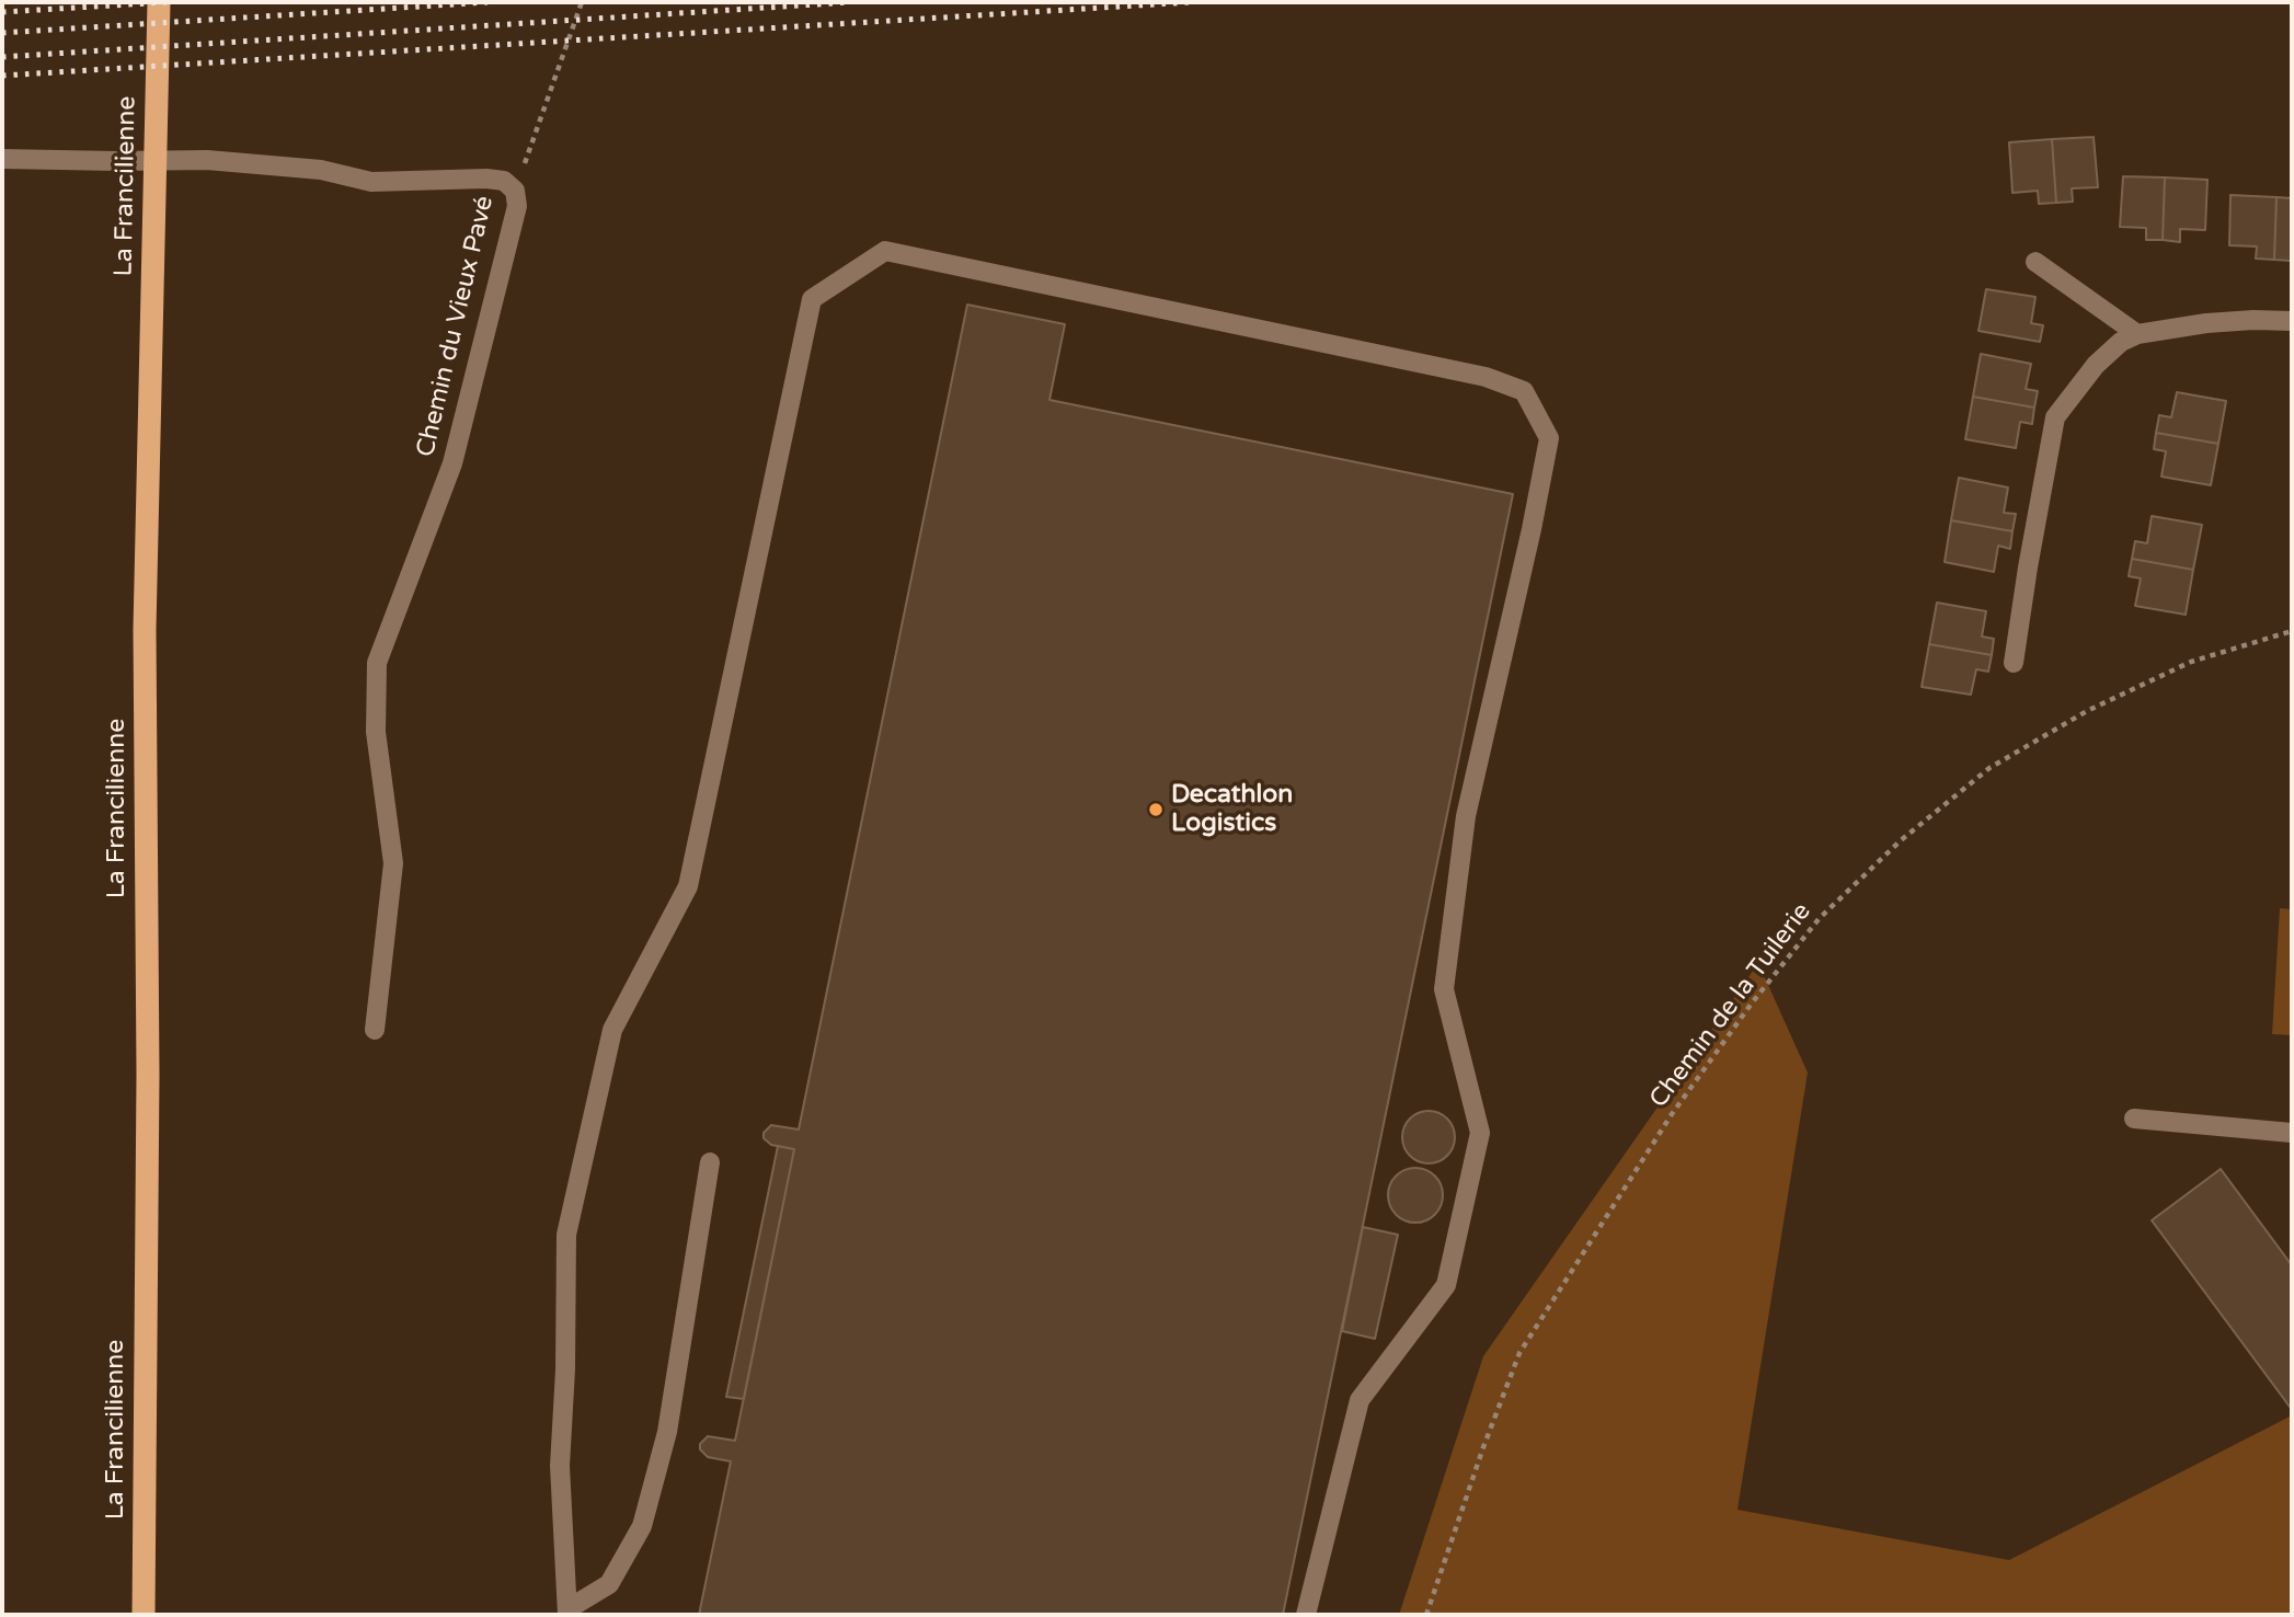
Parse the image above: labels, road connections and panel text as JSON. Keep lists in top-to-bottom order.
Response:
{
  "streets": {
    "highway": ["La Francilienne"],
    "street": ["Chemin du Vieux Pavé"],
    "path": ["Chemin de la Tuilerie"]
  },
  "places": ["Decathlon Logistics"]
}
